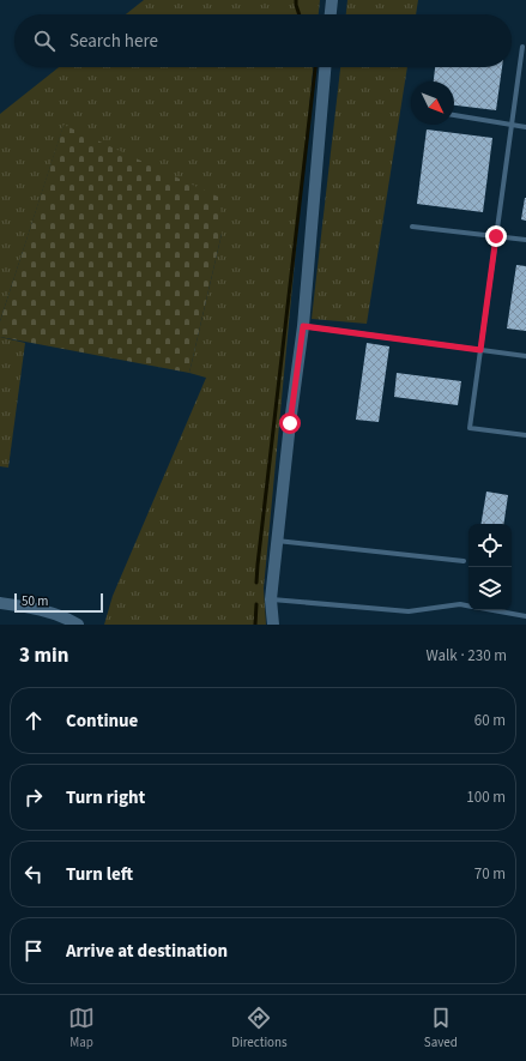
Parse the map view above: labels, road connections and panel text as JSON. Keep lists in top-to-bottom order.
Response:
{
  "scale_bar": "50 m",
  "north": "bottom right",
  "page": {
    "search": "Search here",
    "scale": "50 m",
    "heading": ["3 min", "Walk · 230 m"],
    "list": [
      ["Continue", "60 m"],
      ["Turn right", "100 m"],
      ["Turn left", "70 m"],
      "Arrive at destination"
    ],
    "nav": ["Map", "Directions", "Saved"]
  }
}
